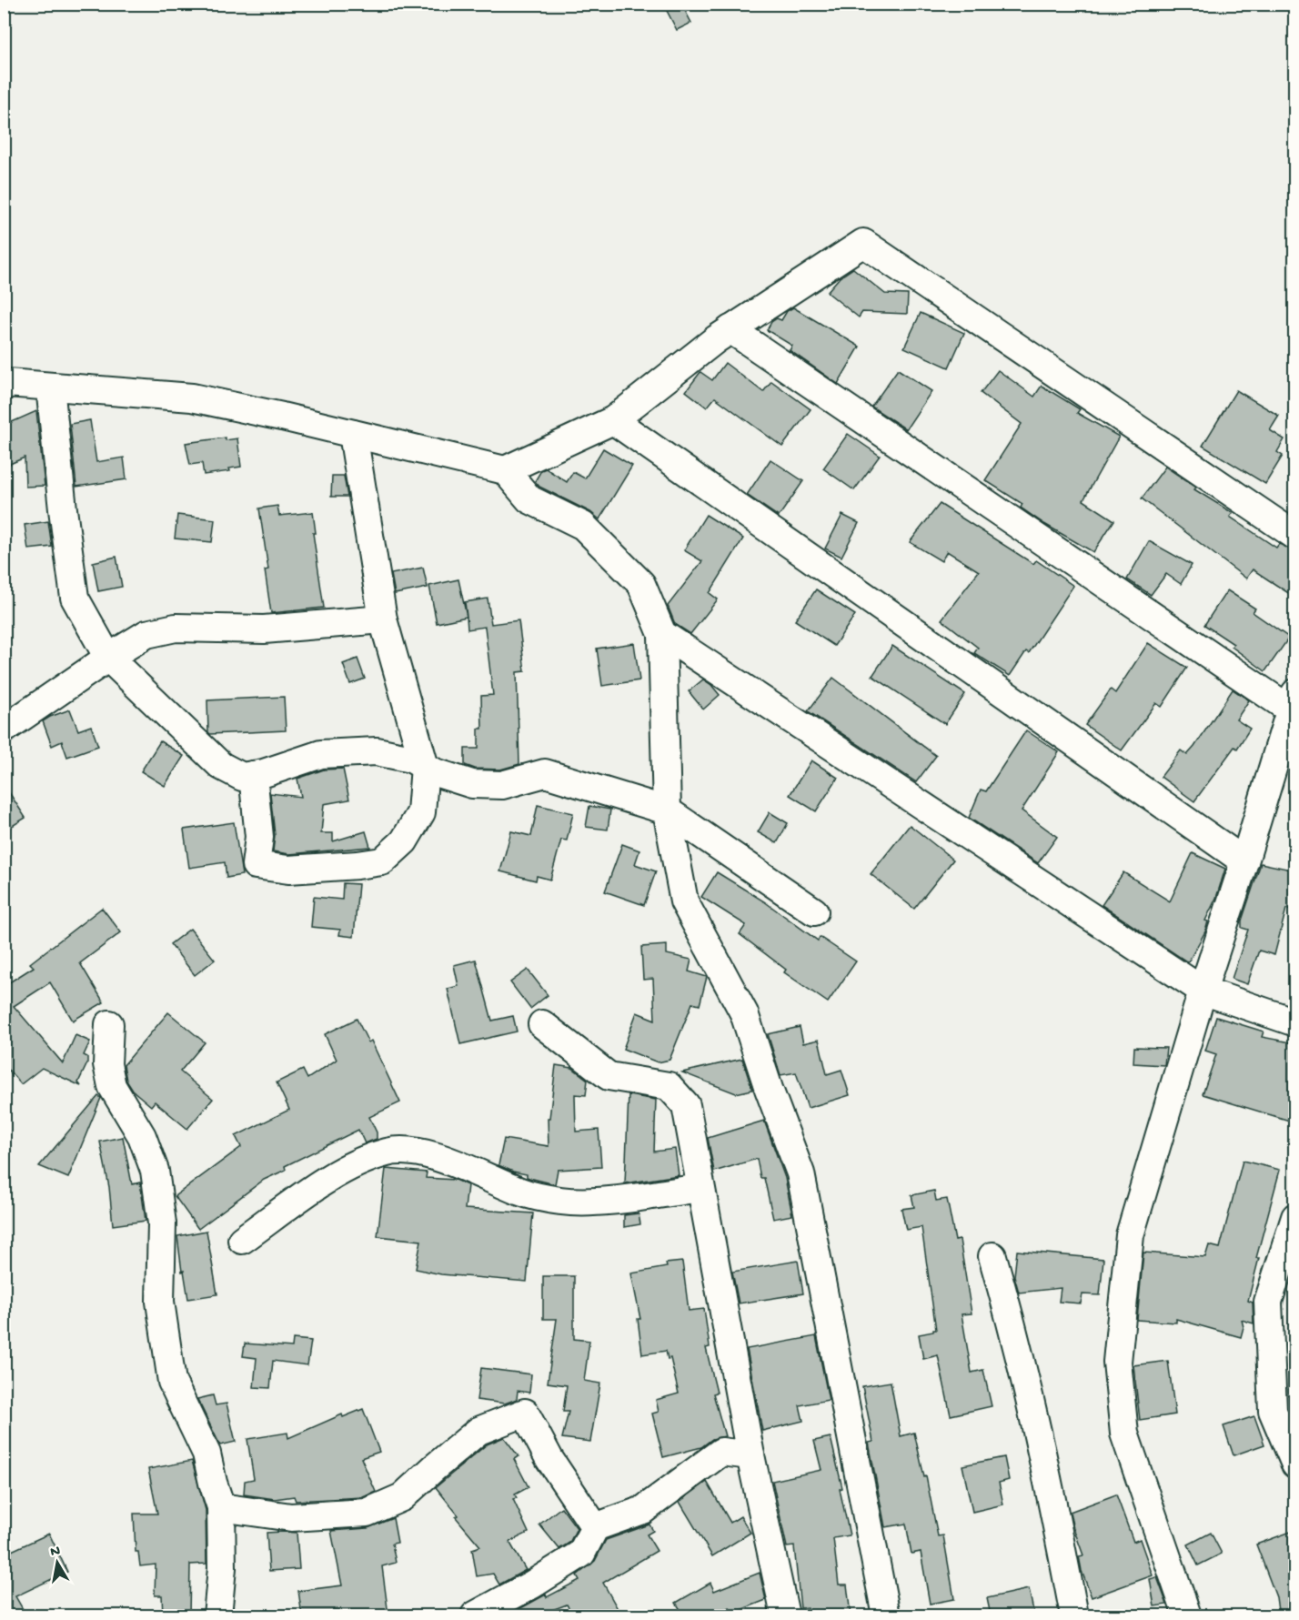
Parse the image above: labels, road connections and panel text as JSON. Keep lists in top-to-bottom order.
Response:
{
  "north": "top"
}
